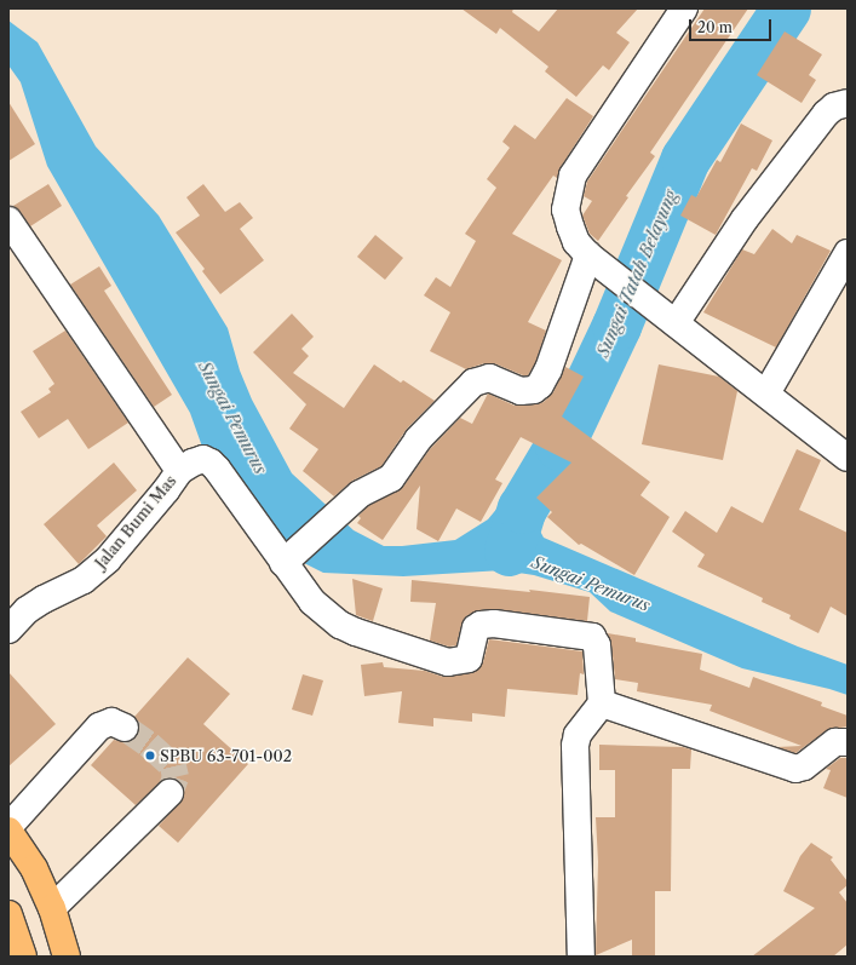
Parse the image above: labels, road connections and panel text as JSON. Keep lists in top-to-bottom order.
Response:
{
  "streets": {
    "street": ["Jalan Bumi Mas"]
  },
  "water": ["Sungai Tatah Belayung", "Sungai Pemurus"],
  "places": ["SPBU 63-701-002"],
  "scale_bar": "20 m"
}
